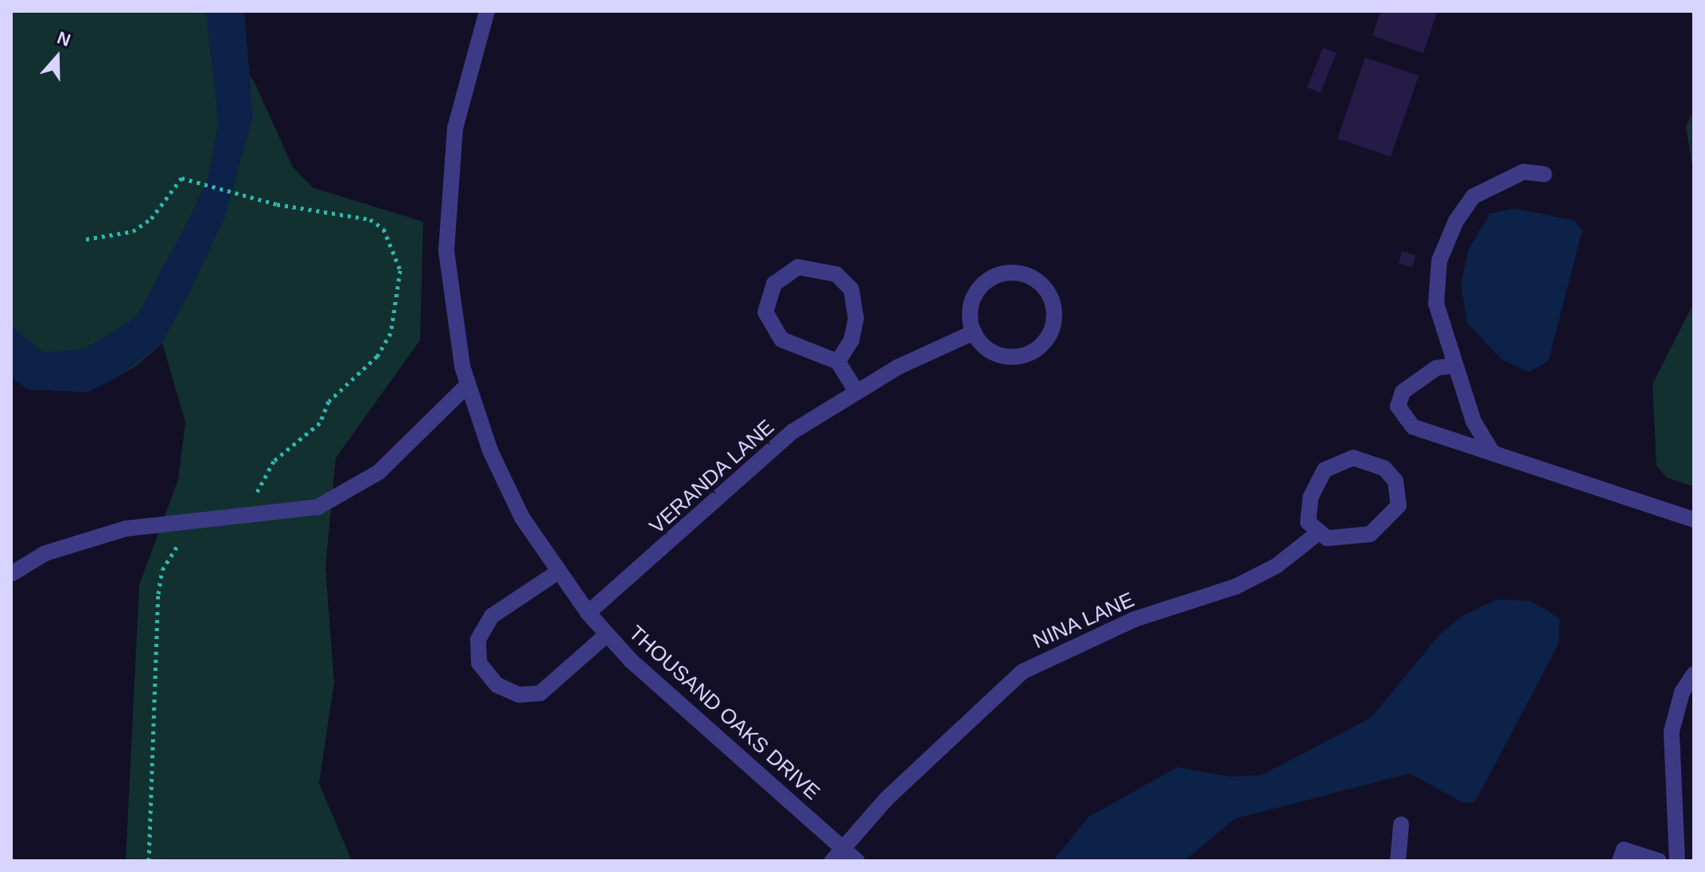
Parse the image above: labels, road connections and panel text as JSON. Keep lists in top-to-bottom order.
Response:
{
  "streets": {
    "street": ["VERANDA LANE", "NINA LANE", "THOUSAND OAKS DRIVE"]
  },
  "crossings": [
    ["VERANDA LANE", "THOUSAND OAKS DRIVE"],
    ["NINA LANE", "THOUSAND OAKS DRIVE"]
  ],
  "north": "top"
}
